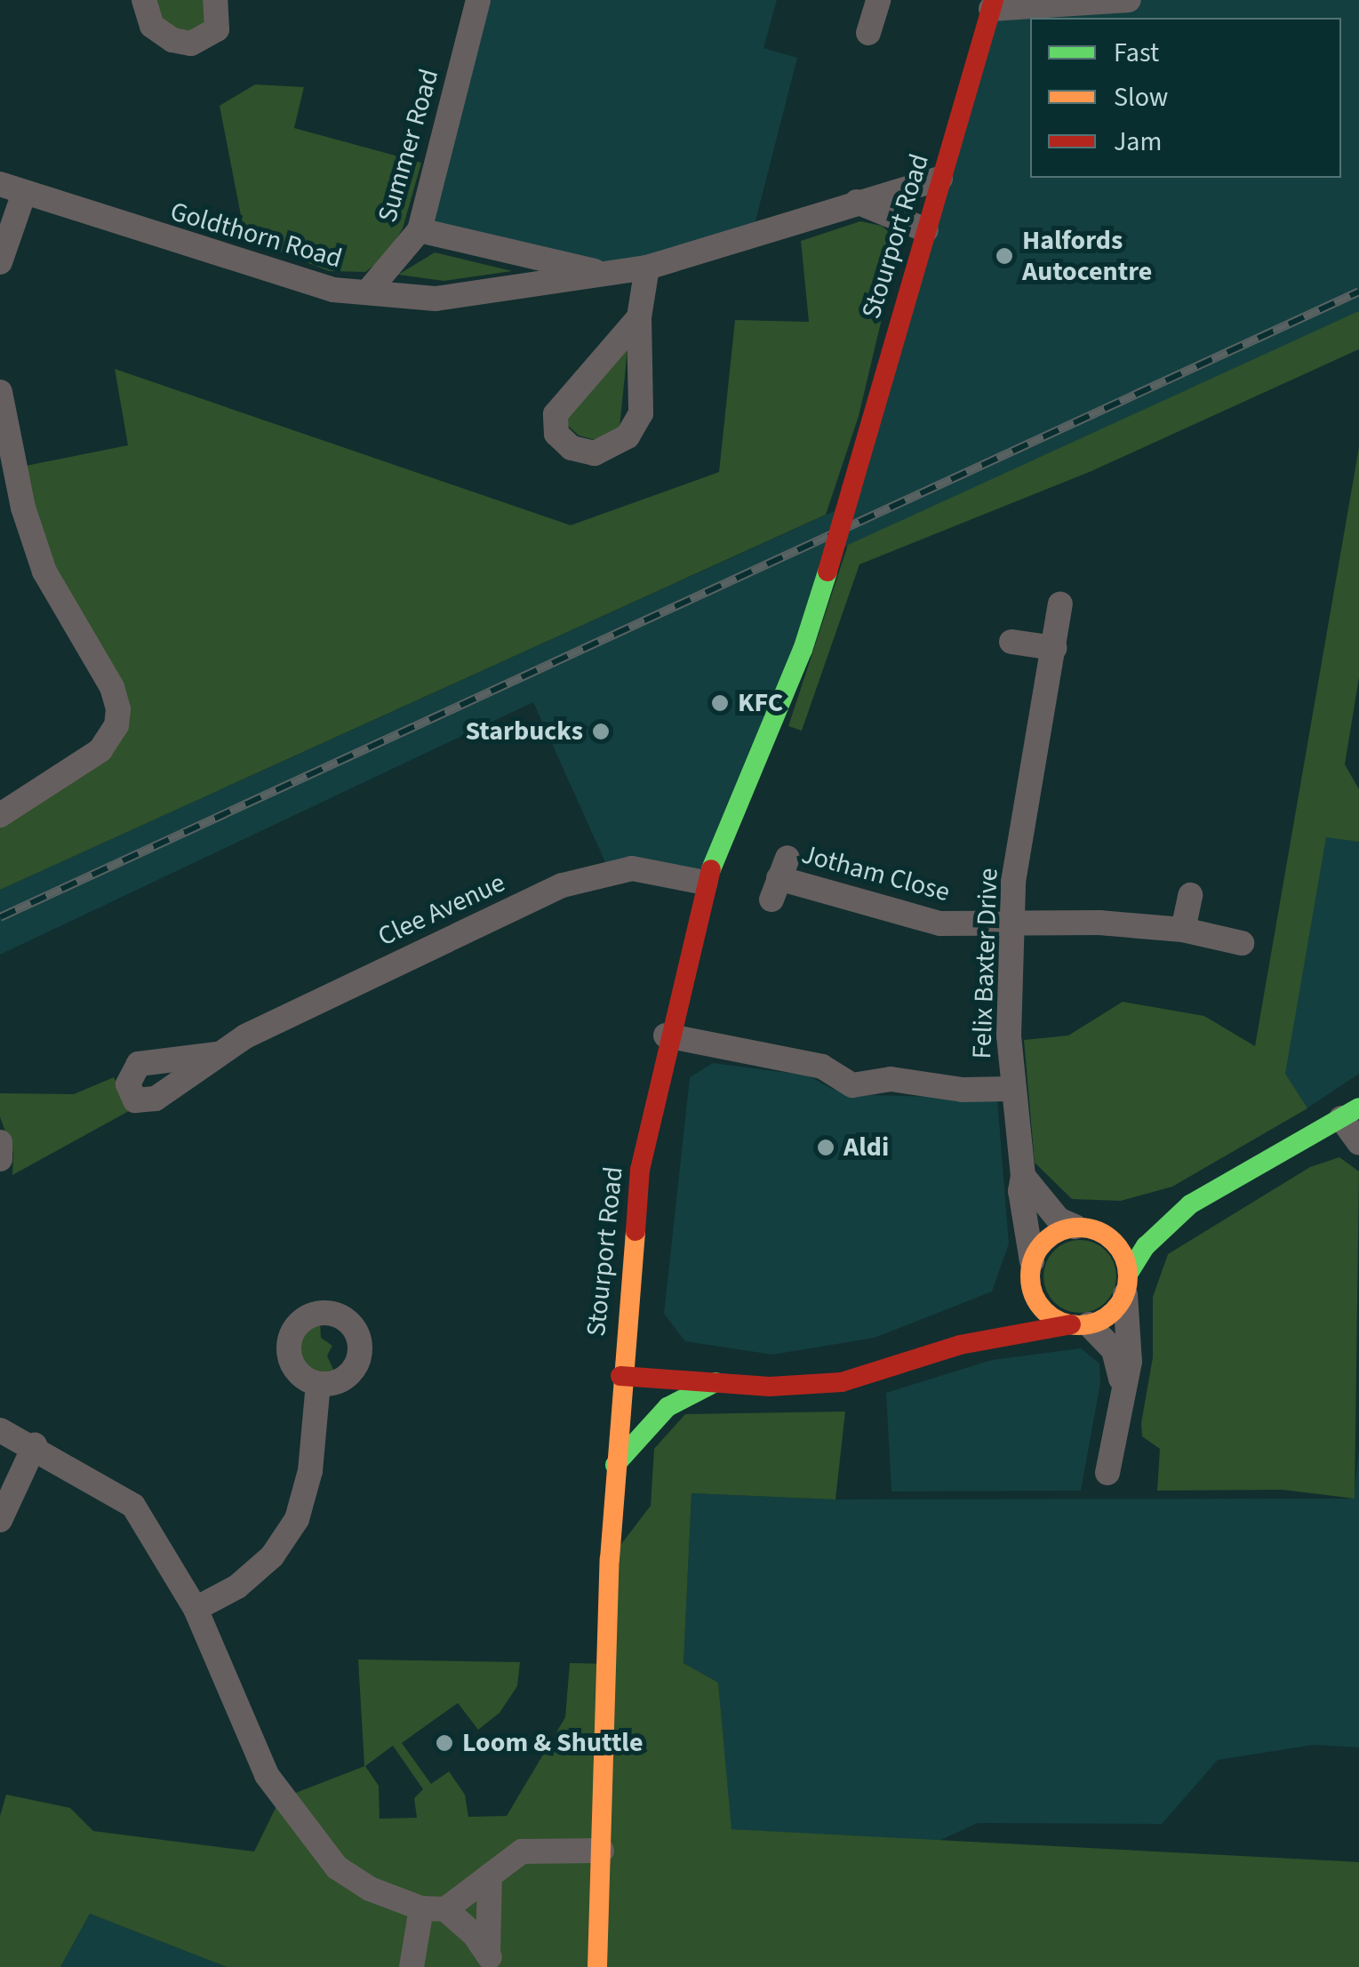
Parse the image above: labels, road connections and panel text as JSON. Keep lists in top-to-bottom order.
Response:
{
  "streets": {
    "main road": ["Stourport Road"],
    "street": [
      "Summer Road",
      "Goldthorn Road",
      "Jotham Close",
      "Clee Avenue",
      "Felix Baxter Drive"
    ]
  },
  "crossings": [
    ["Summer Road", "Goldthorn Road"],
    ["Goldthorn Road", "Stourport Road"],
    ["Stourport Road", "Clee Avenue"],
    ["Jotham Close", "Felix Baxter Drive"]
  ],
  "places": [
    "Halfords Autocentre",
    "KFC",
    "Starbucks",
    "Aldi",
    "Loom & Shuttle"
  ],
  "legend": ["Fast", "Slow", "Jam"]
}
